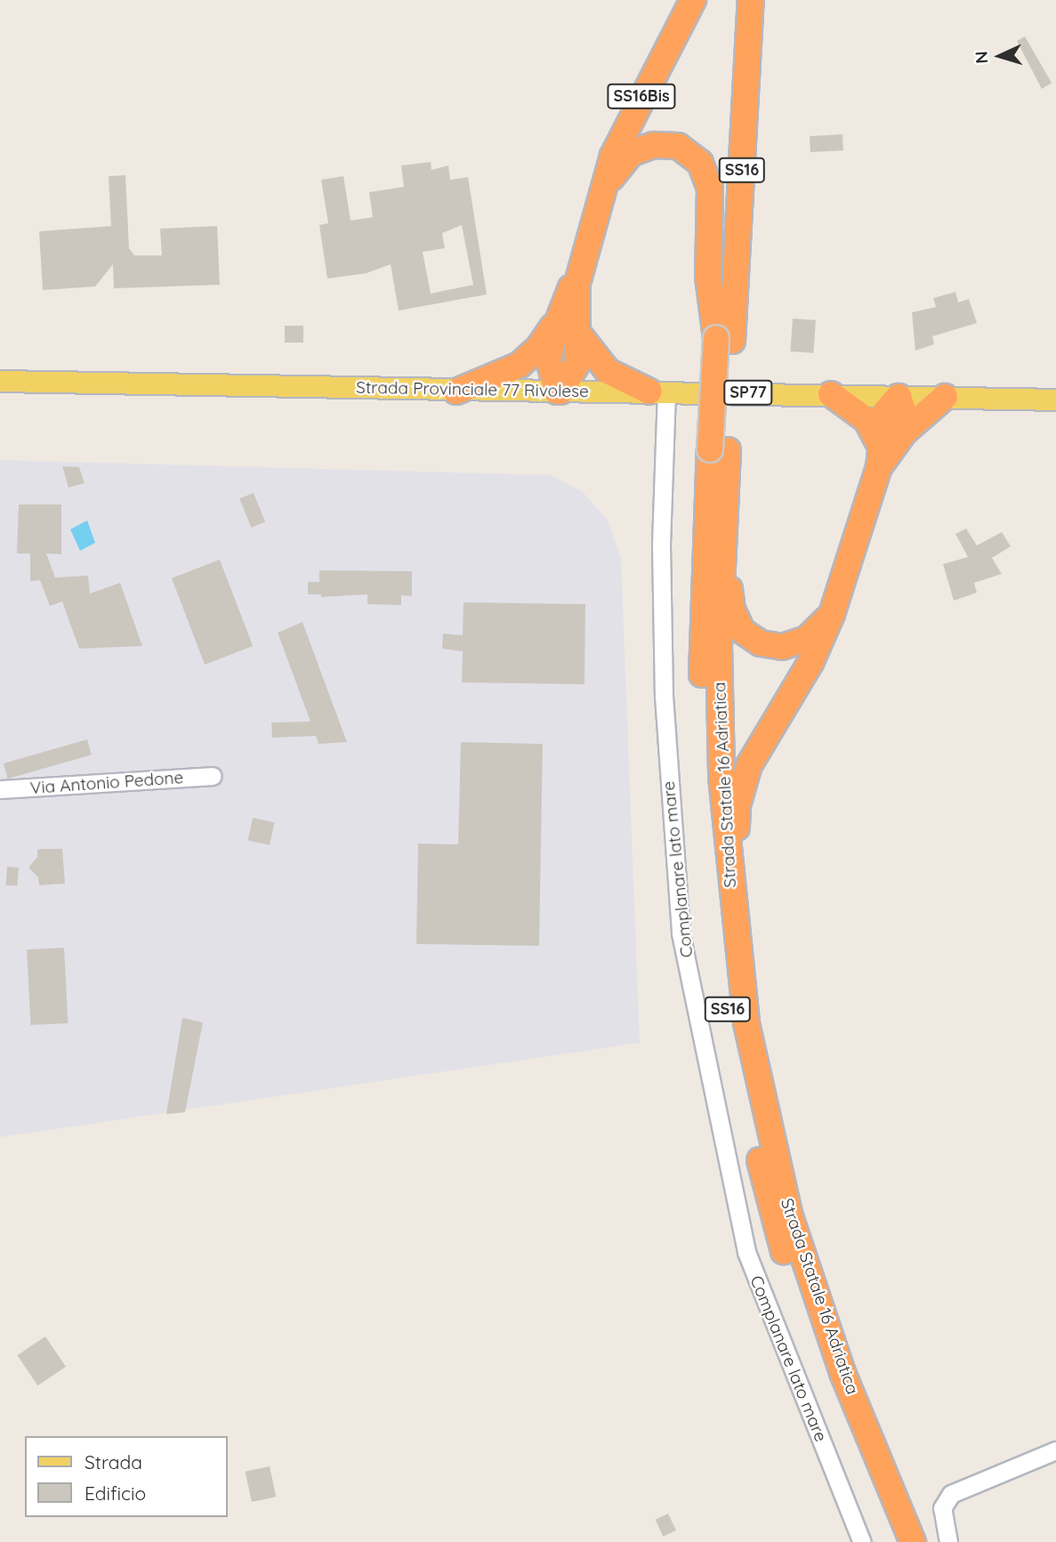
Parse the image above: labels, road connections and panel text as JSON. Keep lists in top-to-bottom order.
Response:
{
  "streets": {
    "highway": ["SS16Bis", "SS16", "Strada Statale 16 Adriatica"],
    "main road": ["Strada Provinciale 77 Rivolese", "SP77"],
    "street": ["Via Antonio Pedone", "Complanare lato mare"]
  },
  "crossings": [
    ["Strada Provinciale 77 Rivolese", "SP77"],
    ["Strada Provinciale 77 Rivolese", "Complanare lato mare"]
  ],
  "legend": ["Strada", "Edificio"],
  "north": "left"
}
